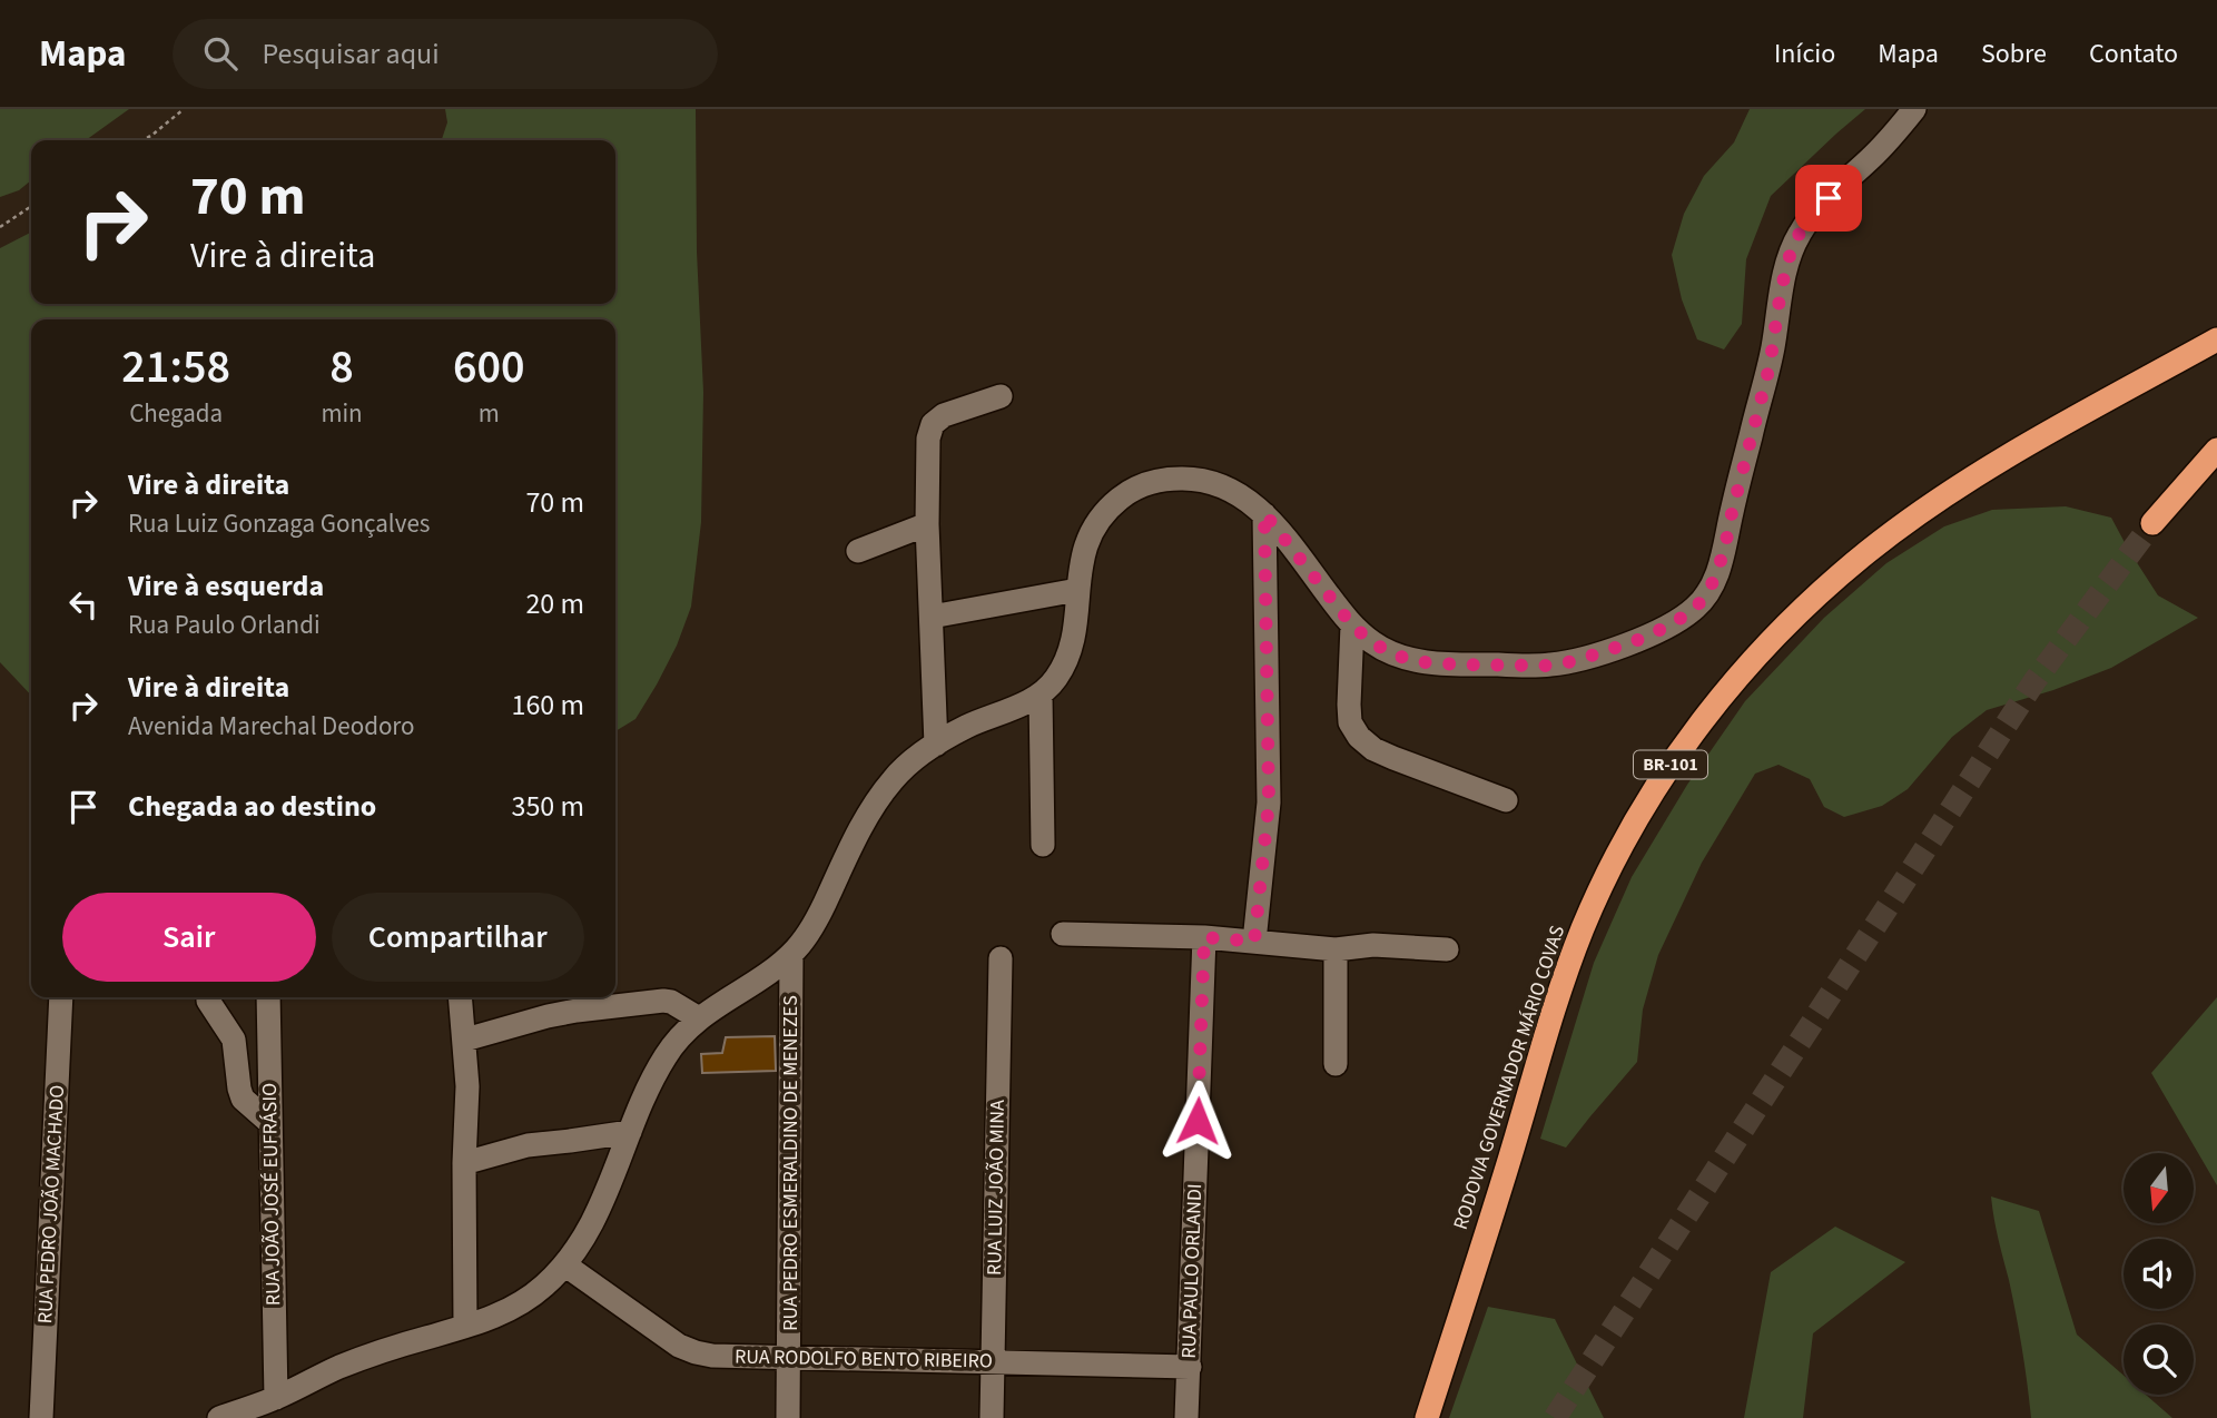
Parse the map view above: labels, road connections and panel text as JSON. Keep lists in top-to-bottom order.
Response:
{
  "streets": {
    "highway": ["BR-101", "RODOVIA GOVERNADOR MÁRIO COVAS"],
    "street": [
      "RUA PEDRO ESMERALDINO DE MENEZES",
      "RUA LUIZ JOÃO MINA",
      "RUA JOÃO JOSÉ EUFRÁSIO",
      "RUA PEDRO JOÃO MACHADO",
      "RUA PAULO ORLANDI",
      "RUA RODOLFO BENTO RIBEIRO"
    ]
  },
  "crossings": [
    ["RUA PEDRO ESMERALDINO DE MENEZES", "RUA RODOLFO BENTO RIBEIRO"],
    ["RUA LUIZ JOÃO MINA", "RUA RODOLFO BENTO RIBEIRO"],
    ["RUA PAULO ORLANDI", "RUA RODOLFO BENTO RIBEIRO"]
  ],
  "north": "bottom",
  "page": {
    "header": "Mapa",
    "search": "Pesquisar aqui",
    "nav": [
      "Início",
      "Mapa",
      "Sobre",
      "Contato"
    ],
    "turn": ["70 m", "Vire à direita"],
    "eta": [
      "21:58",
      "Chegada",
      "8",
      "min",
      "600",
      "m"
    ],
    "list": [
      {
        "name": "Vire à direita",
        "note": "Rua Luiz Gonzaga Gonçalves",
        "value": "70 m"
      },
      {
        "name": "Vire à esquerda",
        "note": "Rua Paulo Orlandi",
        "value": "20 m"
      },
      {
        "name": "Vire à direita",
        "note": "Avenida Marechal Deodoro",
        "value": "160 m"
      },
      {
        "name": "Chegada ao destino",
        "value": "350 m"
      }
    ],
    "buttons": ["Sair", "Compartilhar"]
  }
}
